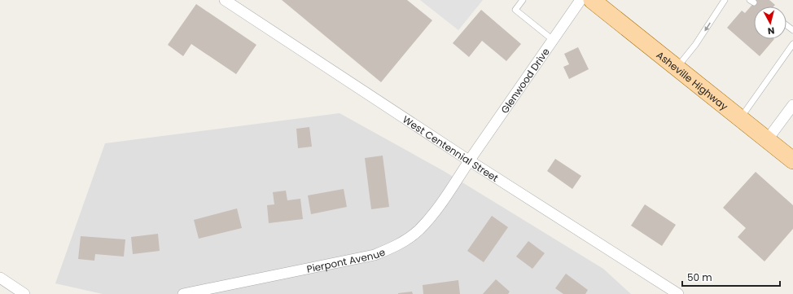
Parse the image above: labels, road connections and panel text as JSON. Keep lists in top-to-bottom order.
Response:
{
  "streets": {
    "main road": ["Asheville Highway"],
    "street": ["Glenwood Drive", "West Centennial Street", "Pierpont Avenue"]
  },
  "crossings": [
    ["Glenwood Drive", "West Centennial Street"],
    ["Glenwood Drive", "Pierpont Avenue"],
    ["West Centennial Street", "Pierpont Avenue"]
  ],
  "scale_bar": "50 m",
  "north": "bottom"
}
